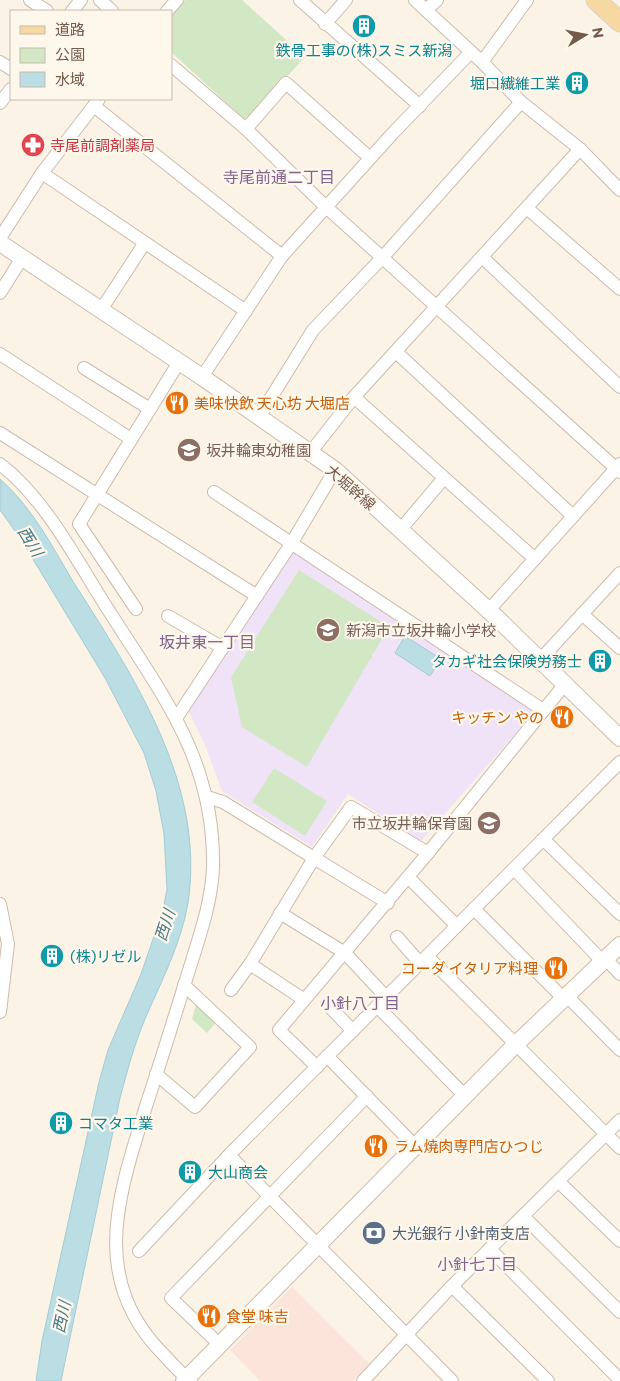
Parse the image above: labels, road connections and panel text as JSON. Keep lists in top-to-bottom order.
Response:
{
  "streets": {
    "street": ["大堀幹線"]
  },
  "districts": [
    "寺尾前通二丁目",
    "坂井東一丁目",
    "小針八丁目",
    "小針七丁目"
  ],
  "water": ["西川"],
  "places": {
    "building": [
      "鉄骨工事の(株)スミス新潟",
      "堀口繊維工業",
      "タカギ社会保険労務士",
      "(株)リゼル",
      "コマタ工業",
      "大山商会"
    ],
    "pharmacy": ["寺尾前調剤薬局"],
    "restaurant": [
      "美味快飲 天心坊 大堀店",
      "キッチン やの",
      "コーダ イタリア料理",
      "ラム焼肉専門店ひつじ",
      "食堂 味吉"
    ],
    "school or university": ["坂井輪東幼稚園", "新潟市立坂井輪小学校", "市立坂井輪保育園"],
    "bank": ["大光銀行 小針南支店"]
  },
  "legend": ["道路", "公園", "水域"],
  "north": "right"
}
